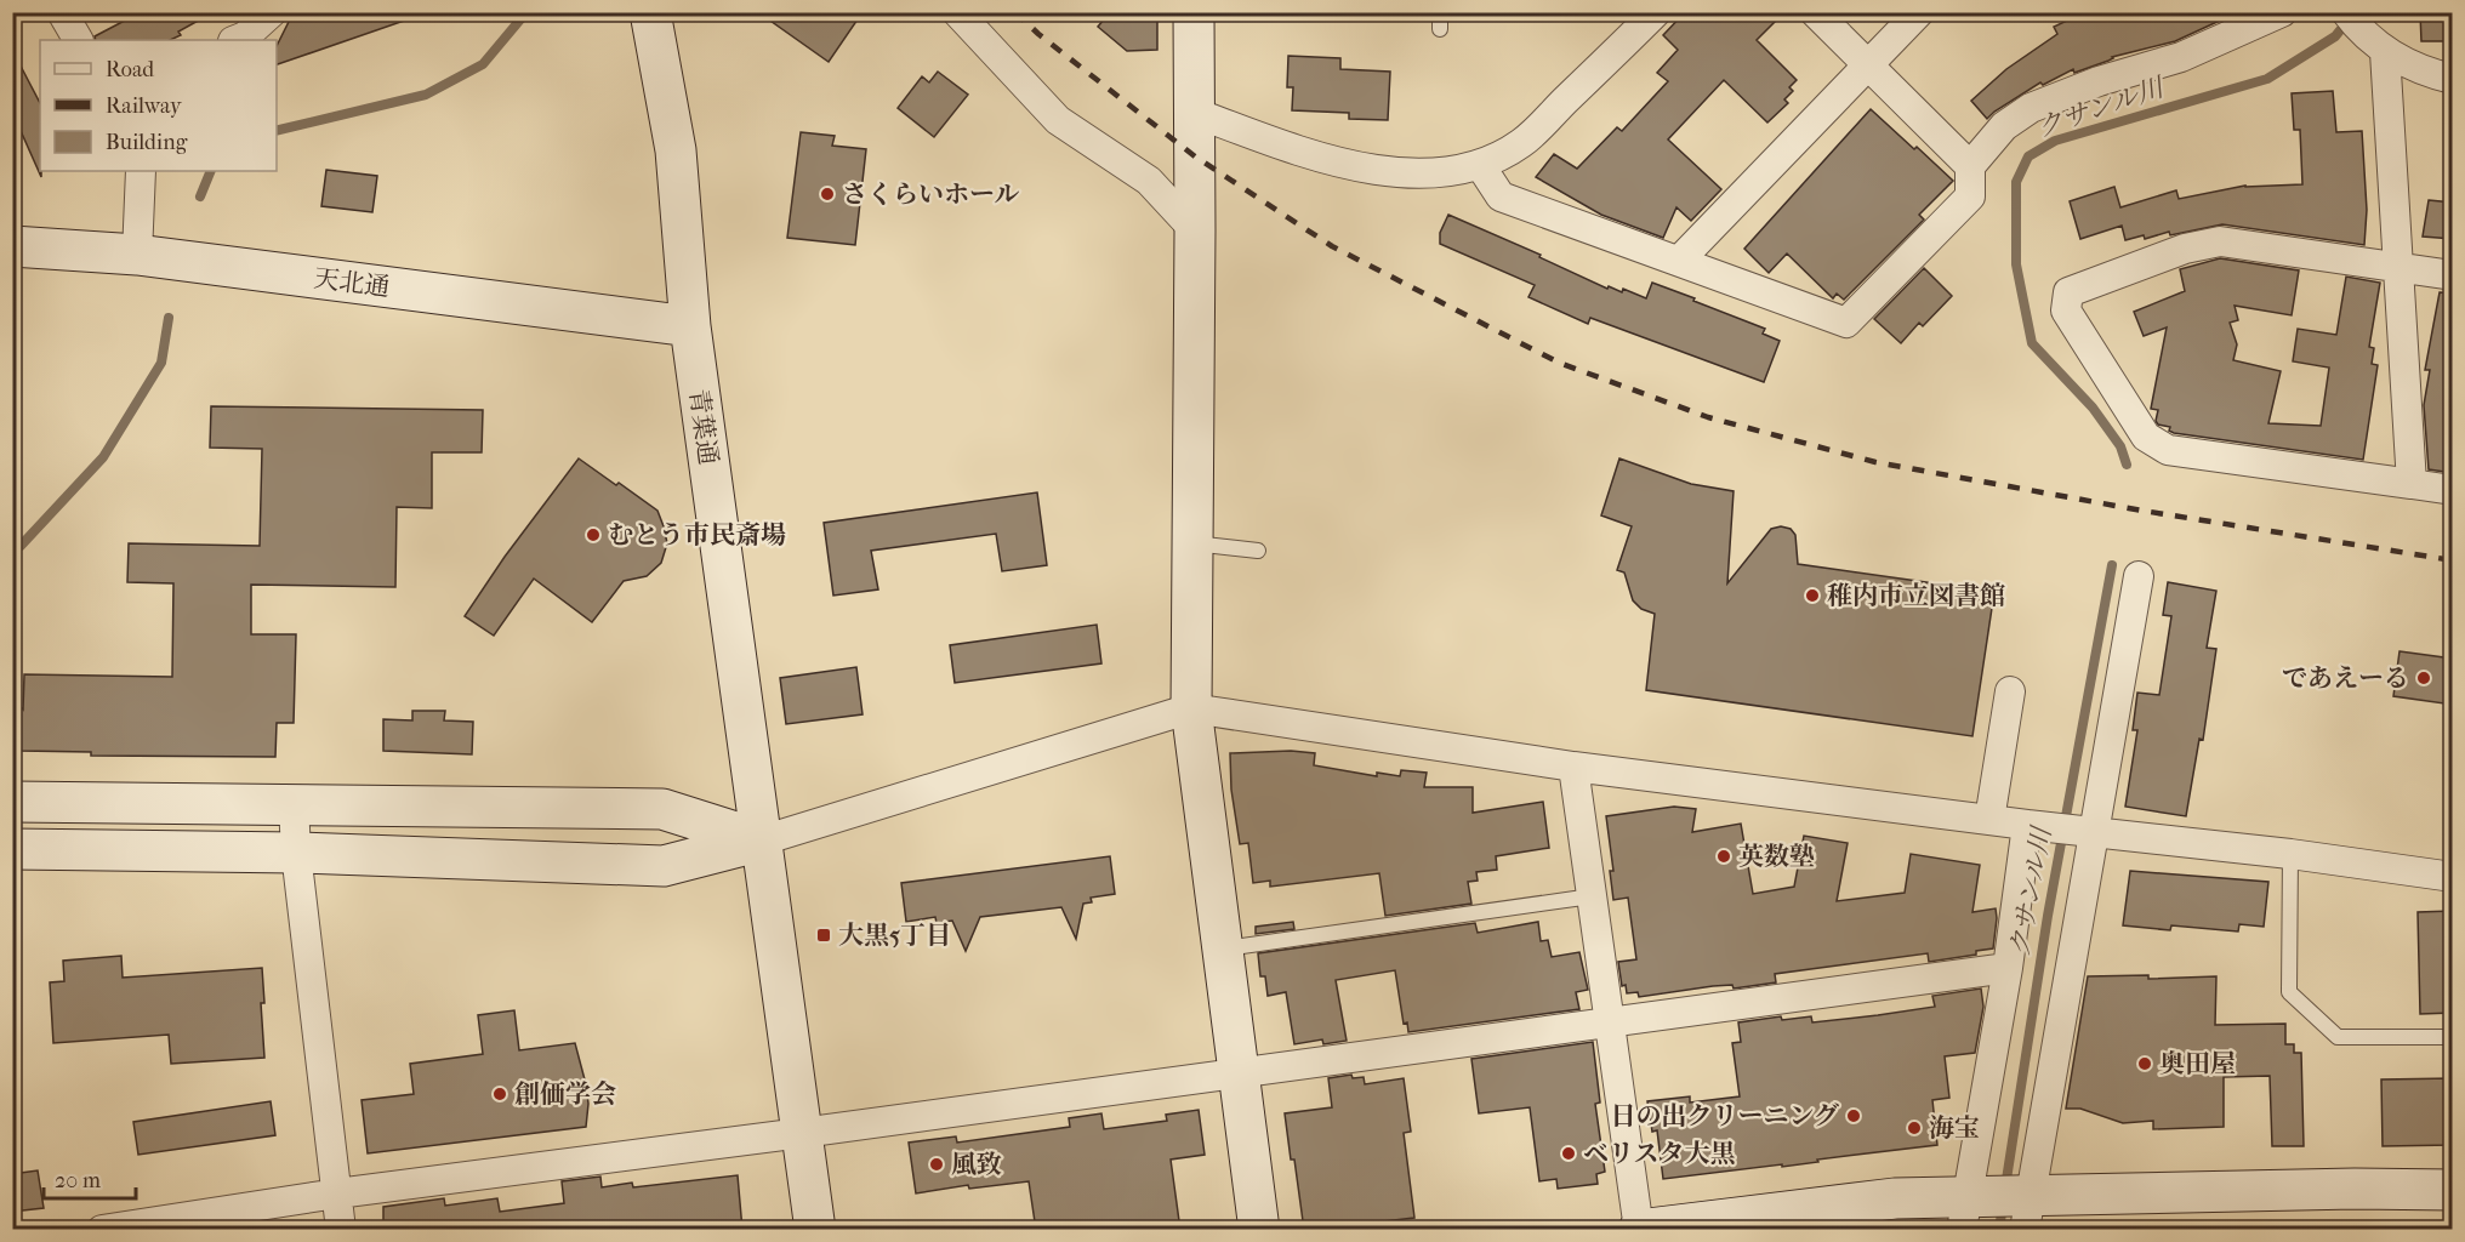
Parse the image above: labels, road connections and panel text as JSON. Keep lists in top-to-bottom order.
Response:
{
  "streets": {
    "street": ["天北通", "青葉通"]
  },
  "crossings": [
    ["天北通", "青葉通"]
  ],
  "water": ["クサンル川"],
  "places": {
    "other": [
      "さくらいホール",
      "むとう市民斎場",
      "稚内市立図書館",
      "であえーる",
      "英数塾",
      "奥田屋",
      "創価学会",
      "日の出クリーニング",
      "海宝",
      "ベリスタ大黒",
      "風致"
    ],
    "transit": ["大黒5丁目"]
  },
  "legend": ["Road", "Railway", "Building"],
  "scale_bar": "20 m"
}
